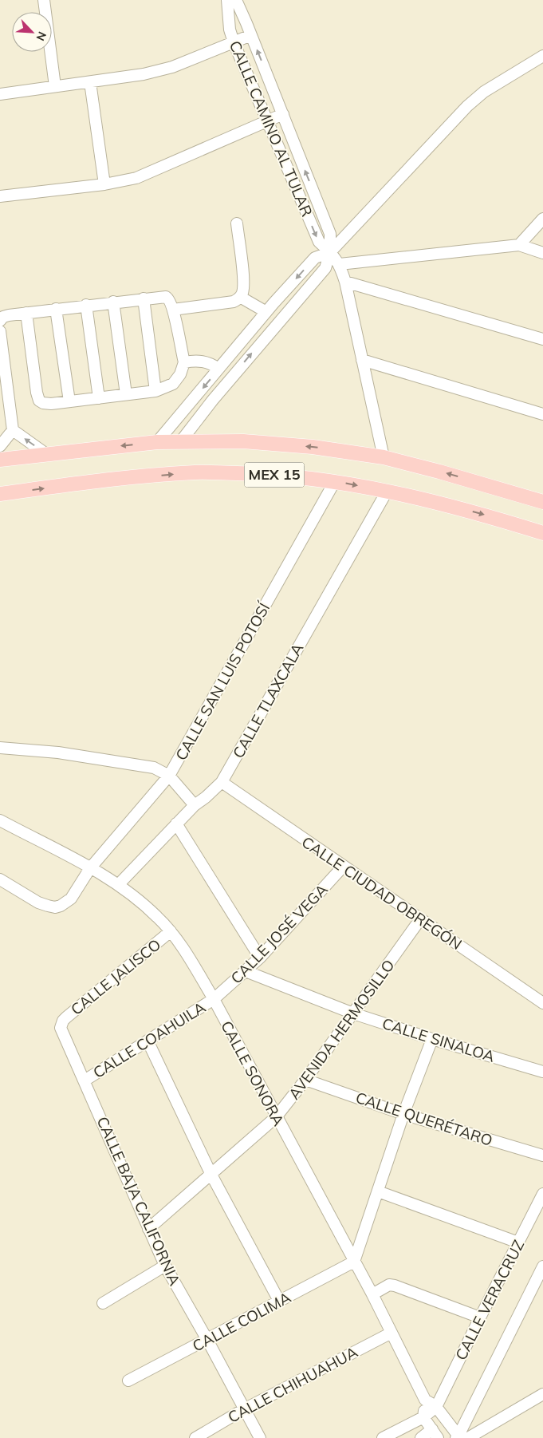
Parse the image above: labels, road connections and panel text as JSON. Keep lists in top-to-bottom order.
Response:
{
  "streets": {
    "main road": ["MEX 15"],
    "street": [
      "CALLE CAMINO AL TULAR",
      "CALLE SAN LUIS POTOSÍ",
      "CALLE TLAXCALA",
      "CALLE CIUDAD OBREGÓN",
      "CALLE JOSÉ VEGA",
      "CALLE JALISCO",
      "AVENIDA HERMOSILLO",
      "CALLE COAHUILA",
      "CALLE SINALOA",
      "CALLE SONORA",
      "CALLE QUERÉTARO",
      "CALLE BAJA CALIFORNIA",
      "CALLE VERACRUZ",
      "CALLE COLIMA",
      "CALLE CHIHUAHUA"
    ]
  },
  "crossings": [
    ["CALLE CAMINO AL TULAR", "MEX 15"],
    ["MEX 15", "CALLE SAN LUIS POTOSÍ"],
    ["MEX 15", "CALLE TLAXCALA"],
    ["CALLE SAN LUIS POTOSÍ", "CALLE SONORA"],
    ["CALLE TLAXCALA", "CALLE CIUDAD OBREGÓN"],
    ["CALLE TLAXCALA", "CALLE SONORA"],
    ["CALLE CIUDAD OBREGÓN", "CALLE JOSÉ VEGA"],
    ["CALLE CIUDAD OBREGÓN", "AVENIDA HERMOSILLO"],
    ["CALLE JOSÉ VEGA", "CALLE COAHUILA"],
    ["CALLE JOSÉ VEGA", "CALLE SINALOA"],
    ["CALLE JOSÉ VEGA", "CALLE SONORA"],
    ["CALLE JALISCO", "CALLE SONORA"],
    ["CALLE JALISCO", "CALLE BAJA CALIFORNIA"],
    ["AVENIDA HERMOSILLO", "CALLE SINALOA"],
    ["AVENIDA HERMOSILLO", "CALLE SONORA"],
    ["AVENIDA HERMOSILLO", "CALLE QUERÉTARO"],
    ["AVENIDA HERMOSILLO", "CALLE BAJA CALIFORNIA"],
    ["CALLE COAHUILA", "CALLE SONORA"],
    ["CALLE COAHUILA", "CALLE BAJA CALIFORNIA"],
    ["CALLE SONORA", "CALLE COLIMA"],
    ["CALLE SONORA", "CALLE CHIHUAHUA"],
    ["CALLE BAJA CALIFORNIA", "CALLE COLIMA"],
    ["CALLE BAJA CALIFORNIA", "CALLE CHIHUAHUA"]
  ],
  "north": "bottom right"
}
